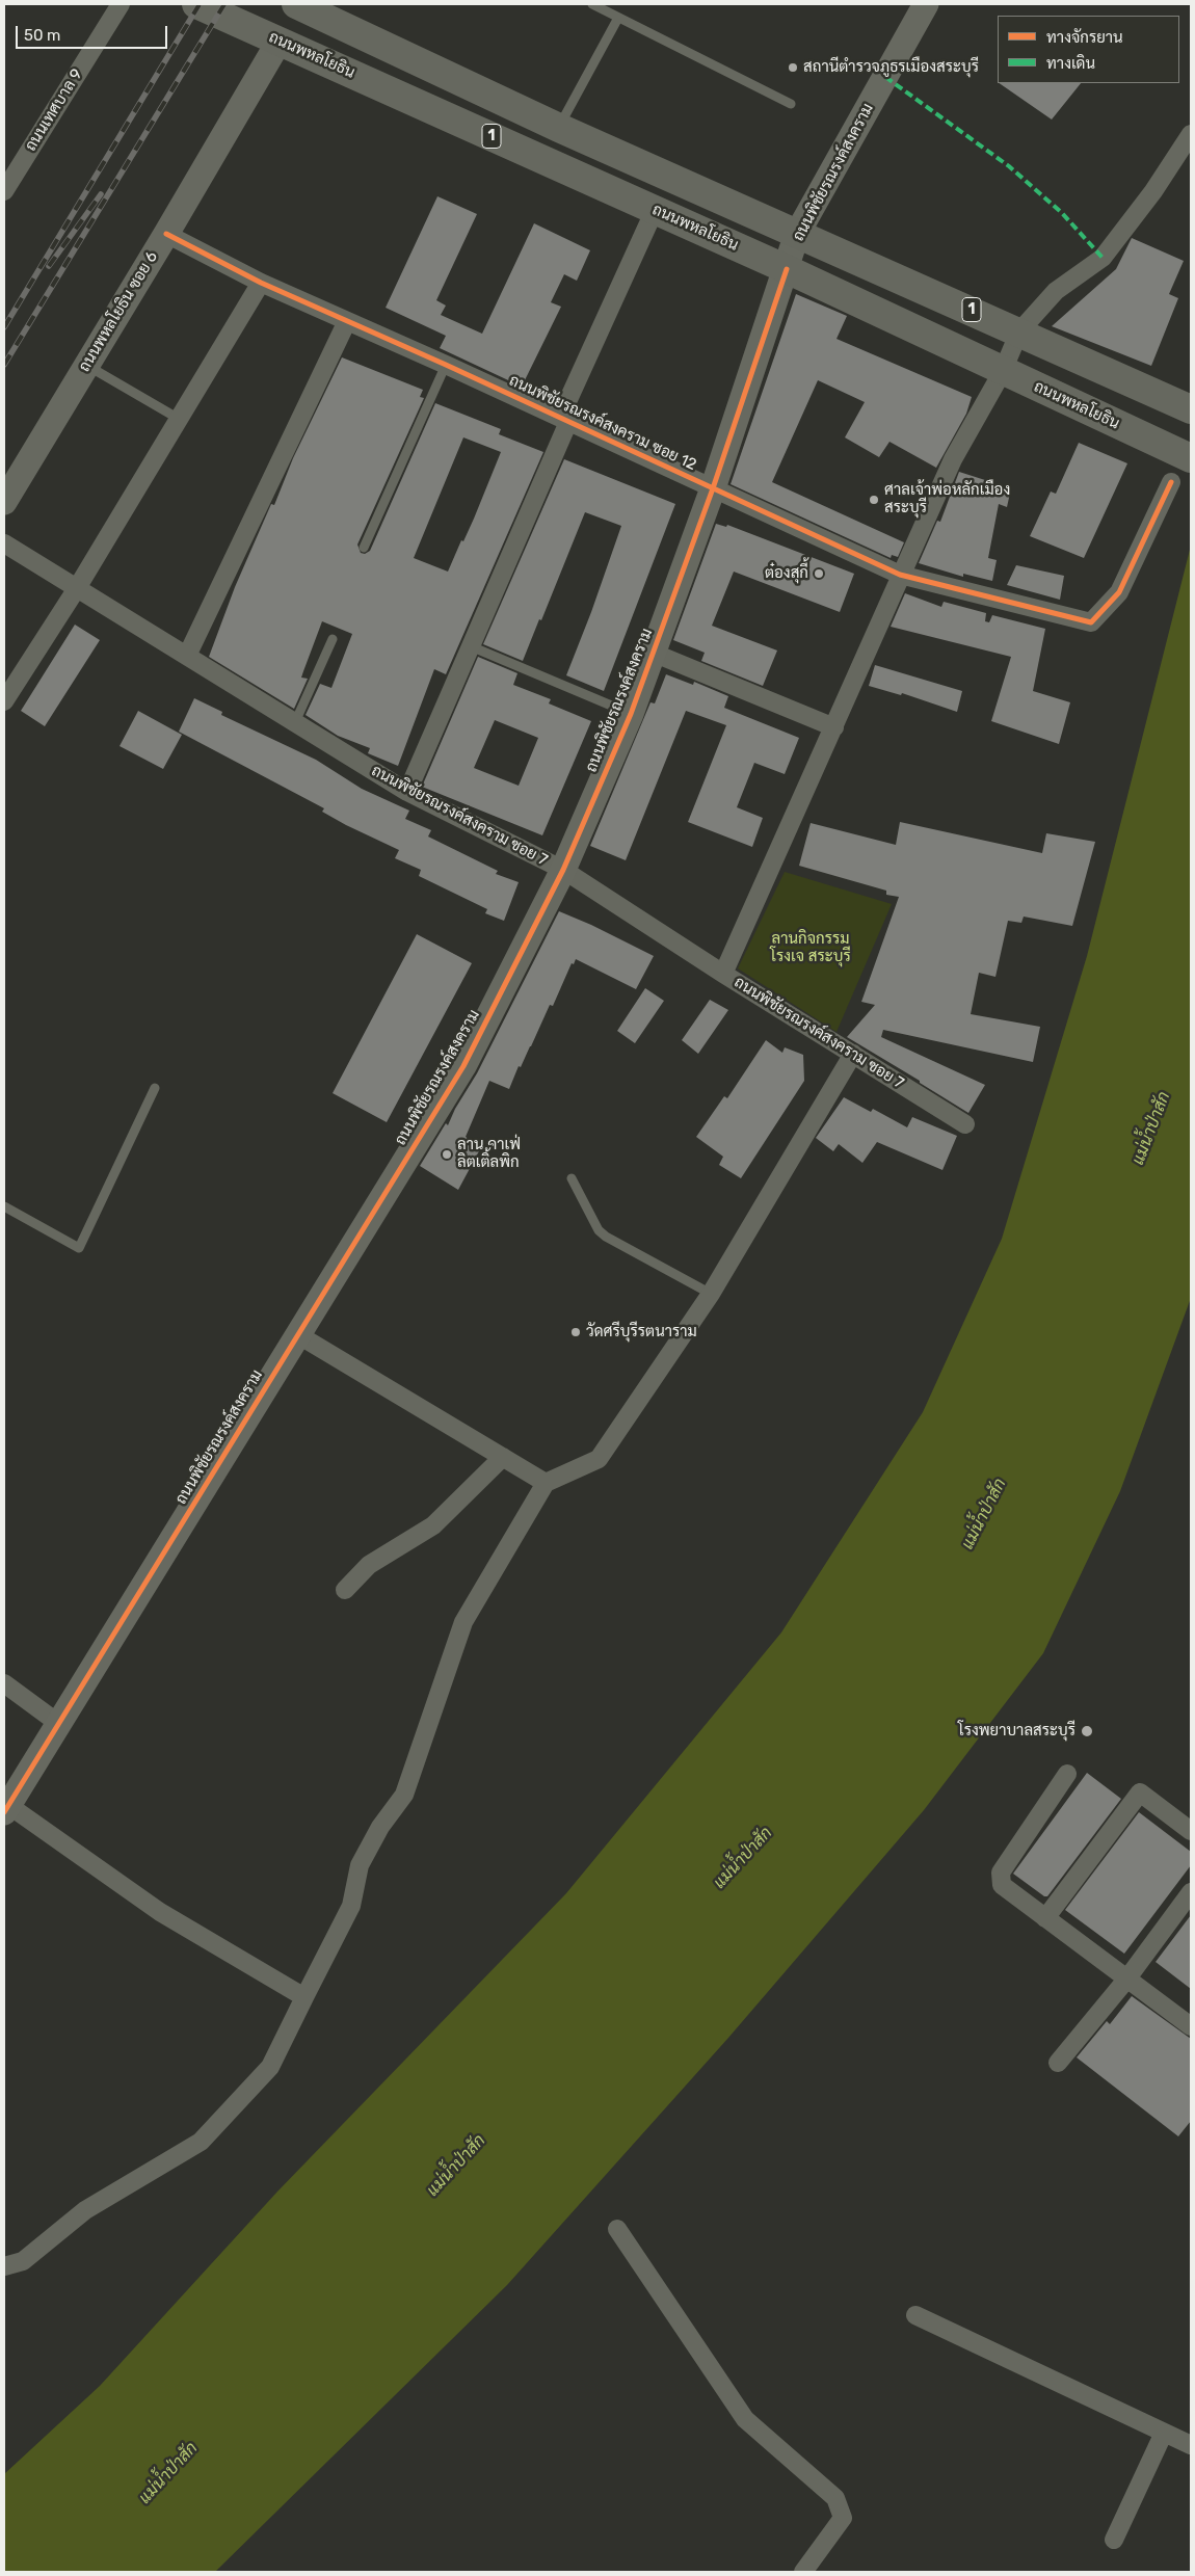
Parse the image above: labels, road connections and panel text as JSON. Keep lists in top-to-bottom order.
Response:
{
  "streets": {
    "main road": ["ถนนพหลโยธิน", "1"],
    "street": [
      "ถนนเทศบาล 9",
      "ถนนพิชัยรณรงค์สงคราม",
      "ถนนพหลโยธิน ซอย 6",
      "ถนนพิชัยรณรงค์สงคราม ซอย 12",
      "ถนนพิชัยรณรงค์สงคราม ซอย 7"
    ]
  },
  "crossings": [
    ["ถนนพหลโยธิน", "ถนนพิชัยรณรงค์สงคราม"],
    ["ถนนพหลโยธิน", "ถนนพหลโยธิน ซอย 6"],
    ["1", "ถนนพิชัยรณรงค์สงคราม"],
    ["ถนนพิชัยรณรงค์สงคราม", "ถนนพิชัยรณรงค์สงคราม ซอย 12"],
    ["ถนนพิชัยรณรงค์สงคราม", "ถนนพิชัยรณรงค์สงคราม ซอย 7"],
    ["ถนนพหลโยธิน ซอย 6", "ถนนพิชัยรณรงค์สงคราม ซอย 12"]
  ],
  "water": ["แม่น้ำป่าสัก"],
  "parks": ["ลานกิจกรรม โรงเจ สระบุรี"],
  "places": [
    "สถานีตำรวจภูธรเมืองสระบุรี",
    "ศาลเจ้าพ่อหลักเมือง สระบุรี",
    "ต๋องสุกี้",
    "ลาน คาเฟ่ ลิตเติ้ลพิก",
    "วัดศรีบุรีรตนาราม",
    "โรงพยาบาลสระบุรี"
  ],
  "legend": ["ทางจักรยาน", "ทางเดิน"],
  "scale_bar": "50 m"
}
